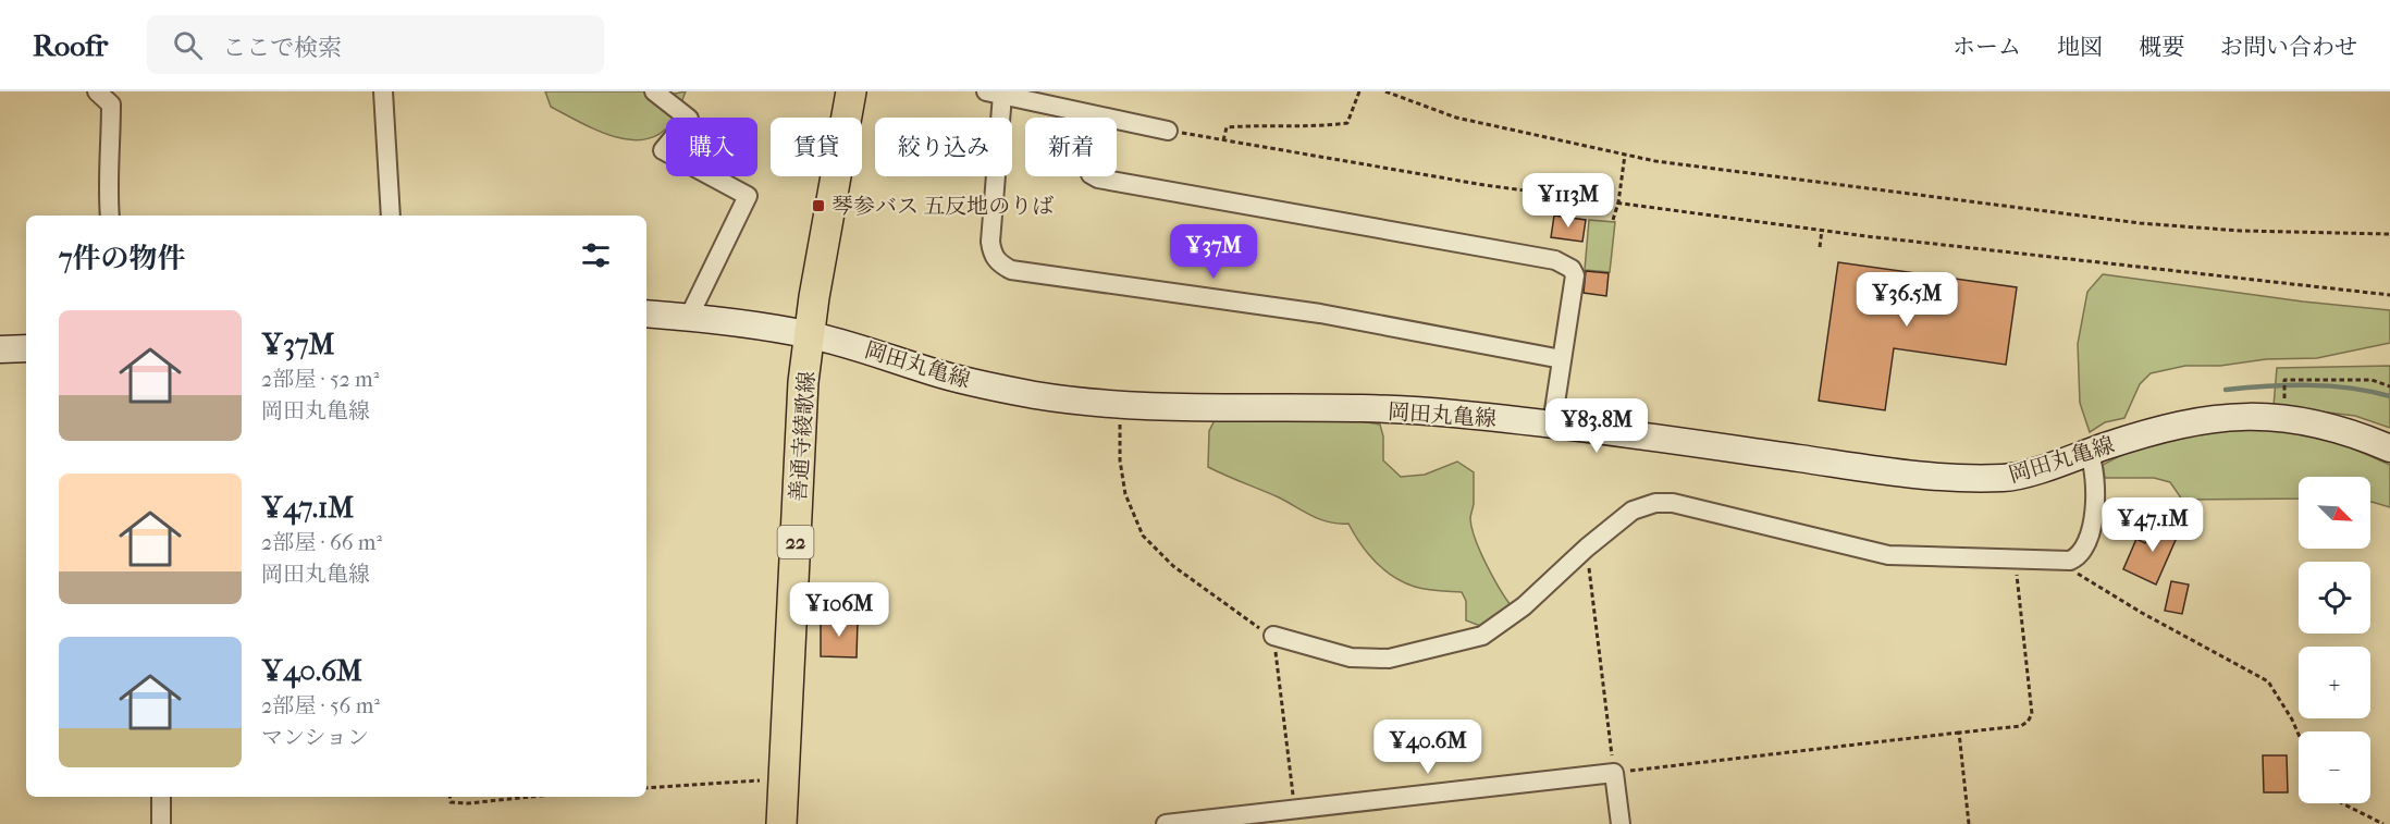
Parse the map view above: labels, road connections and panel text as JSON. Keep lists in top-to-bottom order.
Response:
{
  "streets": {
    "main road": ["岡田丸亀線", "善通寺綾歌線", "22"]
  },
  "crossings": [
    ["岡田丸亀線", "善通寺綾歌線"]
  ],
  "places": {
    "transit": ["琴参バス 五反地のりば"]
  },
  "north": "bottom right",
  "page": {
    "header": "Roofr",
    "search": "ここで検索",
    "nav": [
      "ホーム",
      "地図",
      "概要",
      "お問い合わせ"
    ],
    "chip": [
      "購入",
      "賃貸",
      "絞り込み",
      "新着"
    ],
    "price": [
      "¥113M",
      "¥37M",
      "¥36.5M",
      "¥83.8M",
      "¥47.1M",
      "¥106M",
      "¥40.6M"
    ],
    "heading": "7件の物件",
    "list": [
      {
        "name": "¥37M",
        "note": "2部屋 · 52 m² · 岡田丸亀線"
      },
      {
        "name": "¥47.1M",
        "note": "2部屋 · 66 m² · 岡田丸亀線"
      },
      {
        "name": "¥40.6M",
        "note": "2部屋 · 56 m² · マンション"
      }
    ],
    "map_buttons": ["+", "−"]
  }
}
